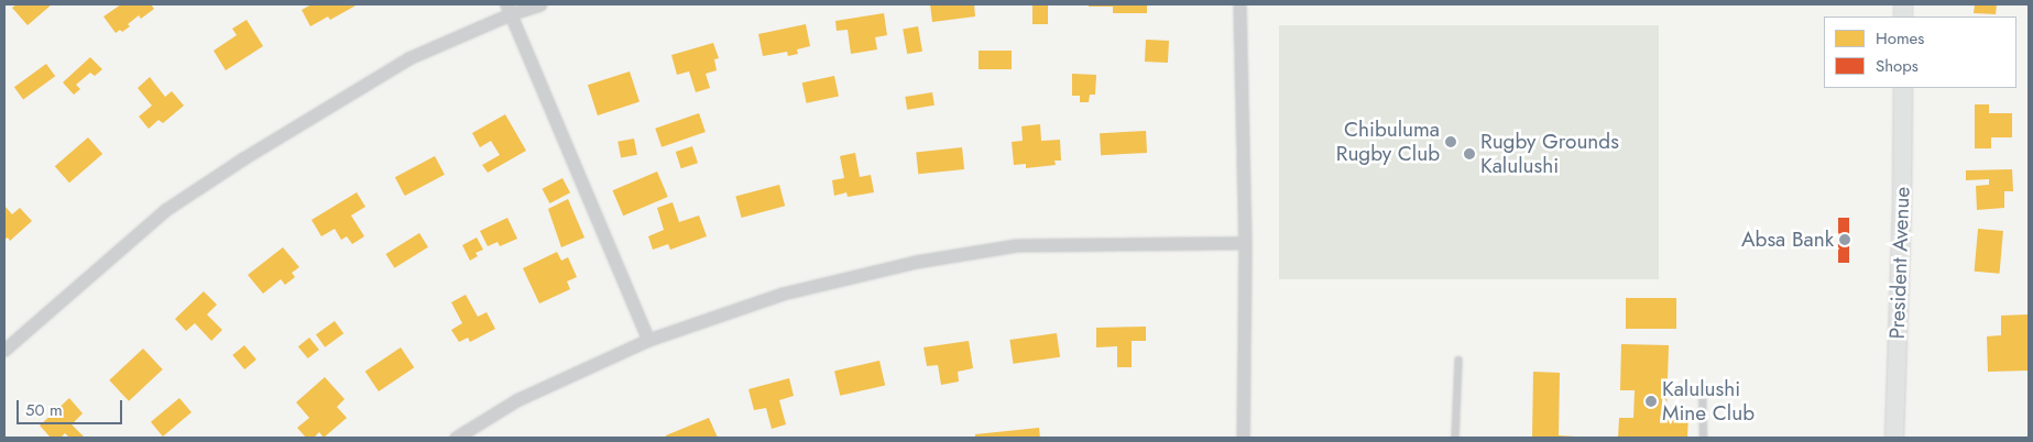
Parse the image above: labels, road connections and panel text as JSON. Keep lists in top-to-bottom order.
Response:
{
  "streets": {
    "street": ["President Avenue"]
  },
  "places": [
    "Chibuluma Rugby Club",
    "Rugby Grounds Kalulushi",
    "Absa Bank",
    "Kalulushi Mine Club"
  ],
  "legend": ["Homes", "Shops"],
  "scale_bar": "50 m"
}
